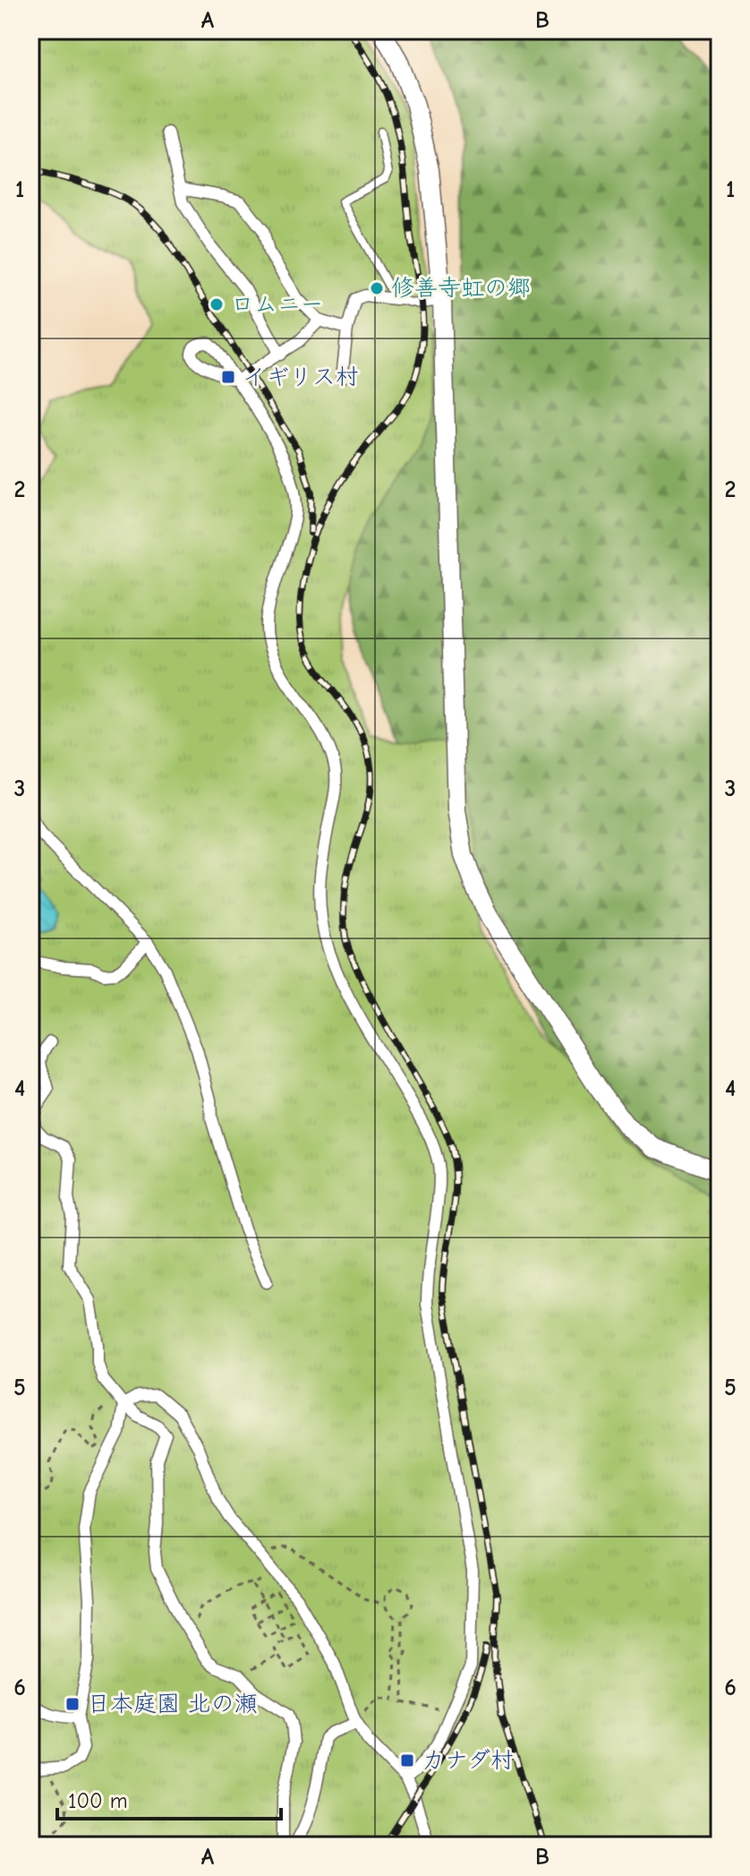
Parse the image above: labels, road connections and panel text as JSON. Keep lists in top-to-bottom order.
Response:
{
  "places": {
    "other": ["修善寺虹の郷", "ロムニー"],
    "transit": ["イギリス村", "日本庭園 北の瀬", "カナダ村"]
  },
  "scale_bar": "100 m",
  "grid": {
    "columns": ["A", "B"],
    "rows": [
      "1",
      "2",
      "3",
      "4",
      "5",
      "6"
    ]
  }
}
